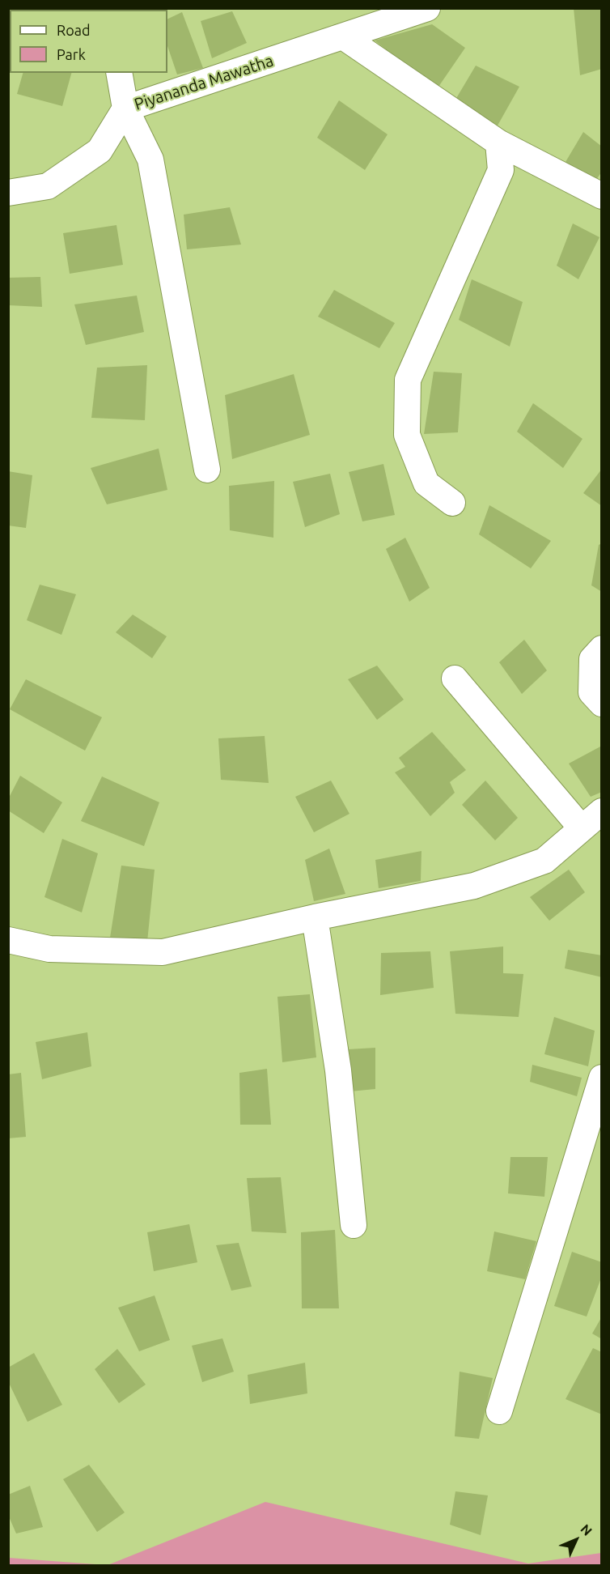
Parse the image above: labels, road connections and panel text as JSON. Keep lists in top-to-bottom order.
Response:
{
  "streets": {
    "street": ["Piyananda Mawatha"]
  },
  "legend": ["Road", "Park"],
  "north": "top right"
}
